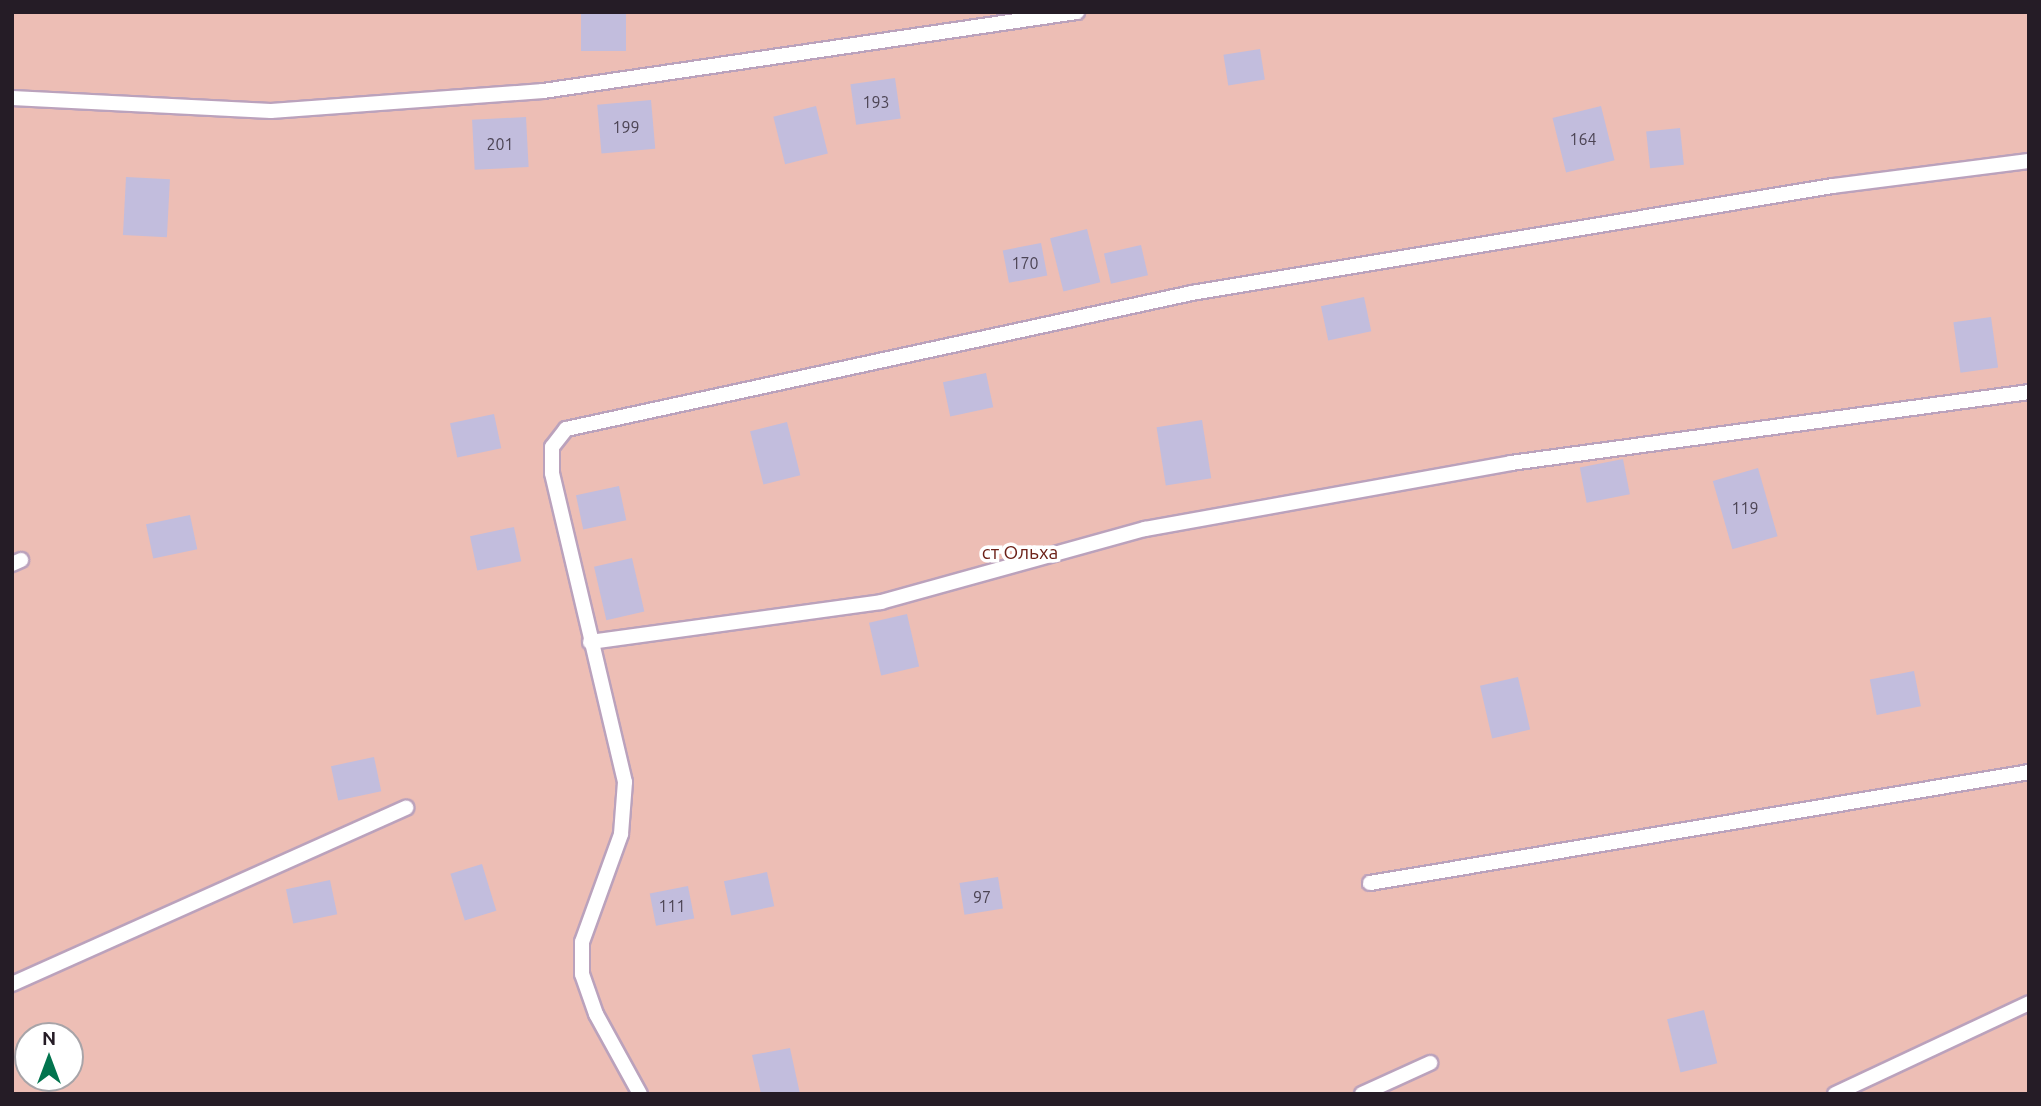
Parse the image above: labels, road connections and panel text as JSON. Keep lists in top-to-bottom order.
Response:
{
  "parks": ["ст Ольха"],
  "house_numbers": [
    "193",
    "199",
    "164",
    "201",
    "170",
    "119",
    "97",
    "111"
  ],
  "north": "top"
}
